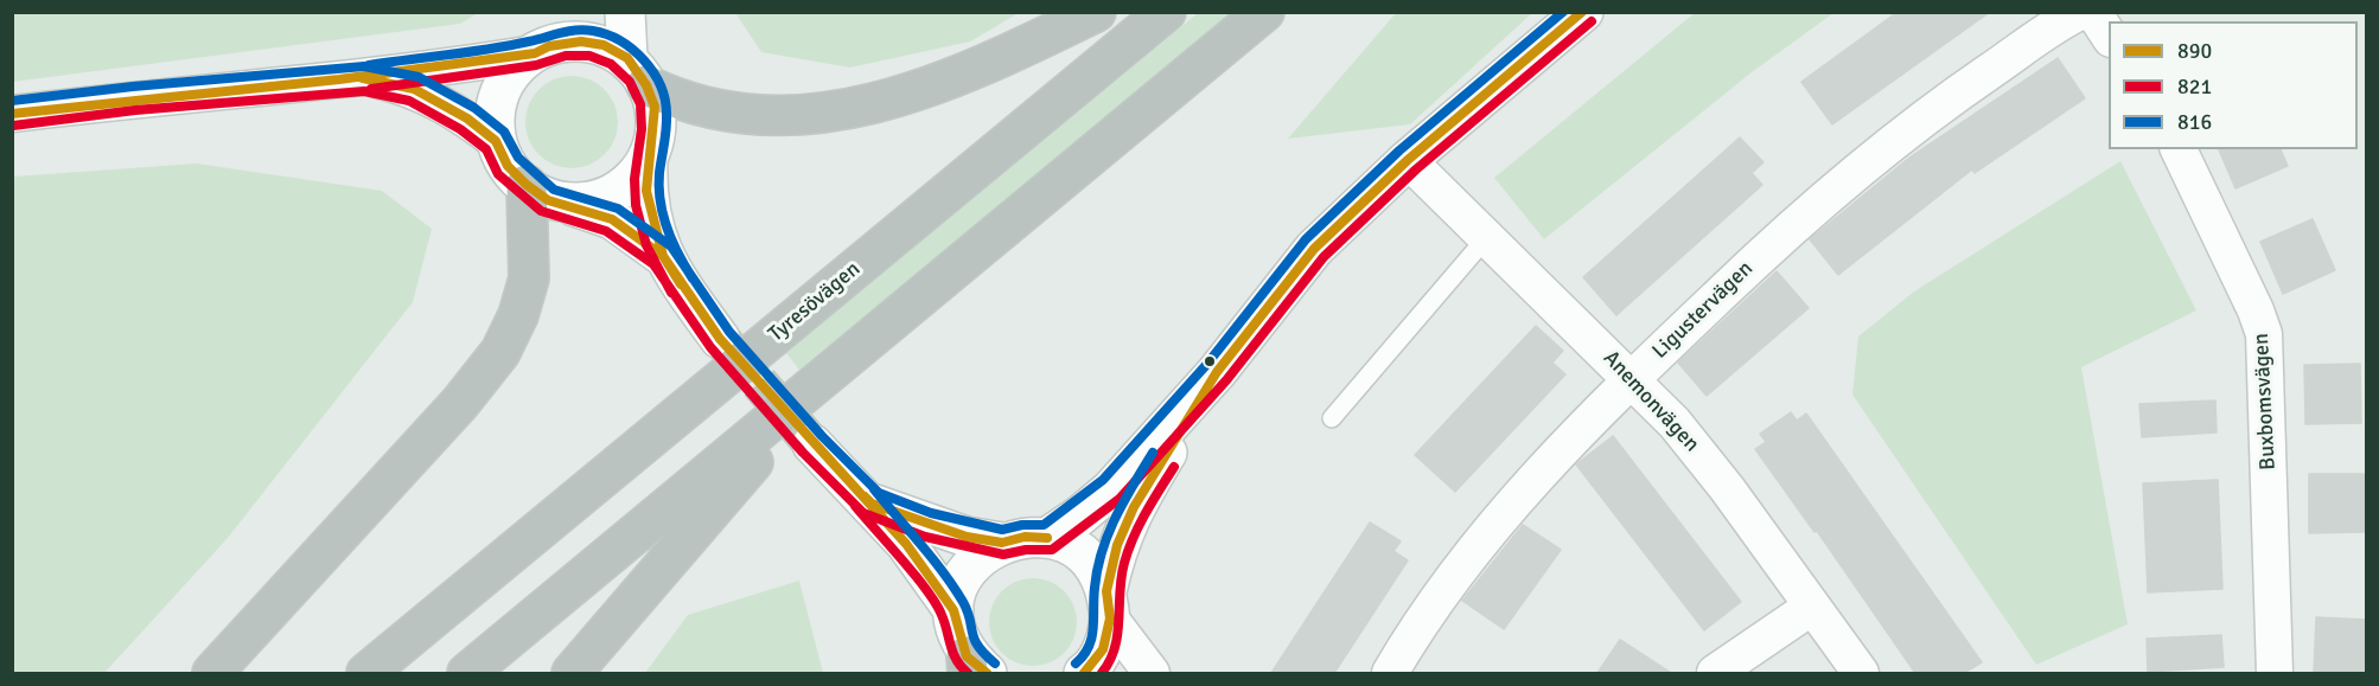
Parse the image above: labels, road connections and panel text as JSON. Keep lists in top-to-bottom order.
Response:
{
  "streets": {
    "highway": ["Tyresövägen"],
    "street": ["Ligustervägen", "Anemonvägen", "Buxbomsvägen"]
  },
  "crossings": [
    ["Ligustervägen", "Anemonvägen"]
  ],
  "lines": ["transit line 890", "transit line 816", "transit line 821"],
  "legend": ["890", "821", "816"]
}
